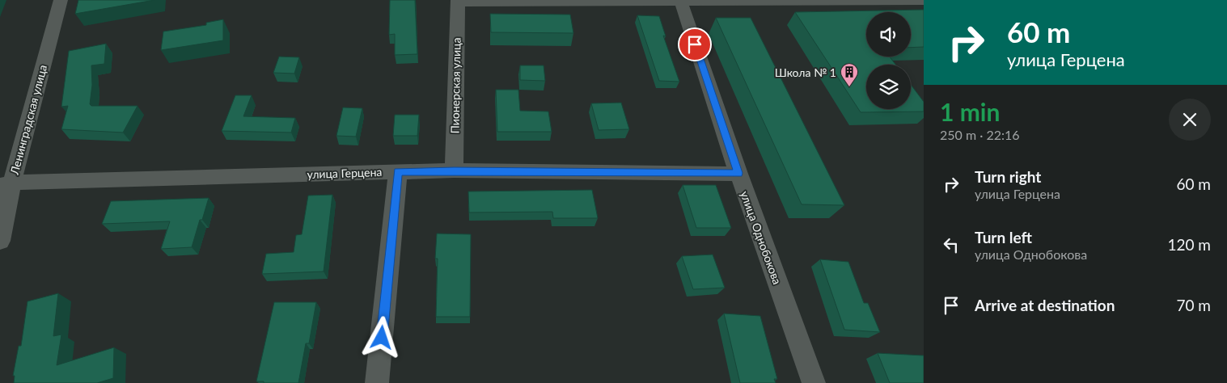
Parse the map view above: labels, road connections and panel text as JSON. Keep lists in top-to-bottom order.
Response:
{
  "streets": {
    "street": [
      "Пионерская улица",
      "Ленинградская улица",
      "улица Герцена",
      "улица Однобокова"
    ]
  },
  "crossings": [
    ["Пионерская улица", "улица Герцена"],
    ["Ленинградская улица", "улица Герцена"],
    ["улица Герцена", "улица Однобокова"]
  ],
  "places": {
    "building": ["Школа № 1"]
  },
  "page": {
    "turn": ["60 m", "улица Герцена"],
    "heading": ["1 min", "250 m · 22:16"],
    "list": [
      {
        "name": "Turn right",
        "note": "улица Герцена",
        "value": "60 m"
      },
      {
        "name": "Turn left",
        "note": "улица Однобокова",
        "value": "120 m"
      },
      {
        "name": "Arrive at destination",
        "value": "70 m"
      }
    ]
  }
}
